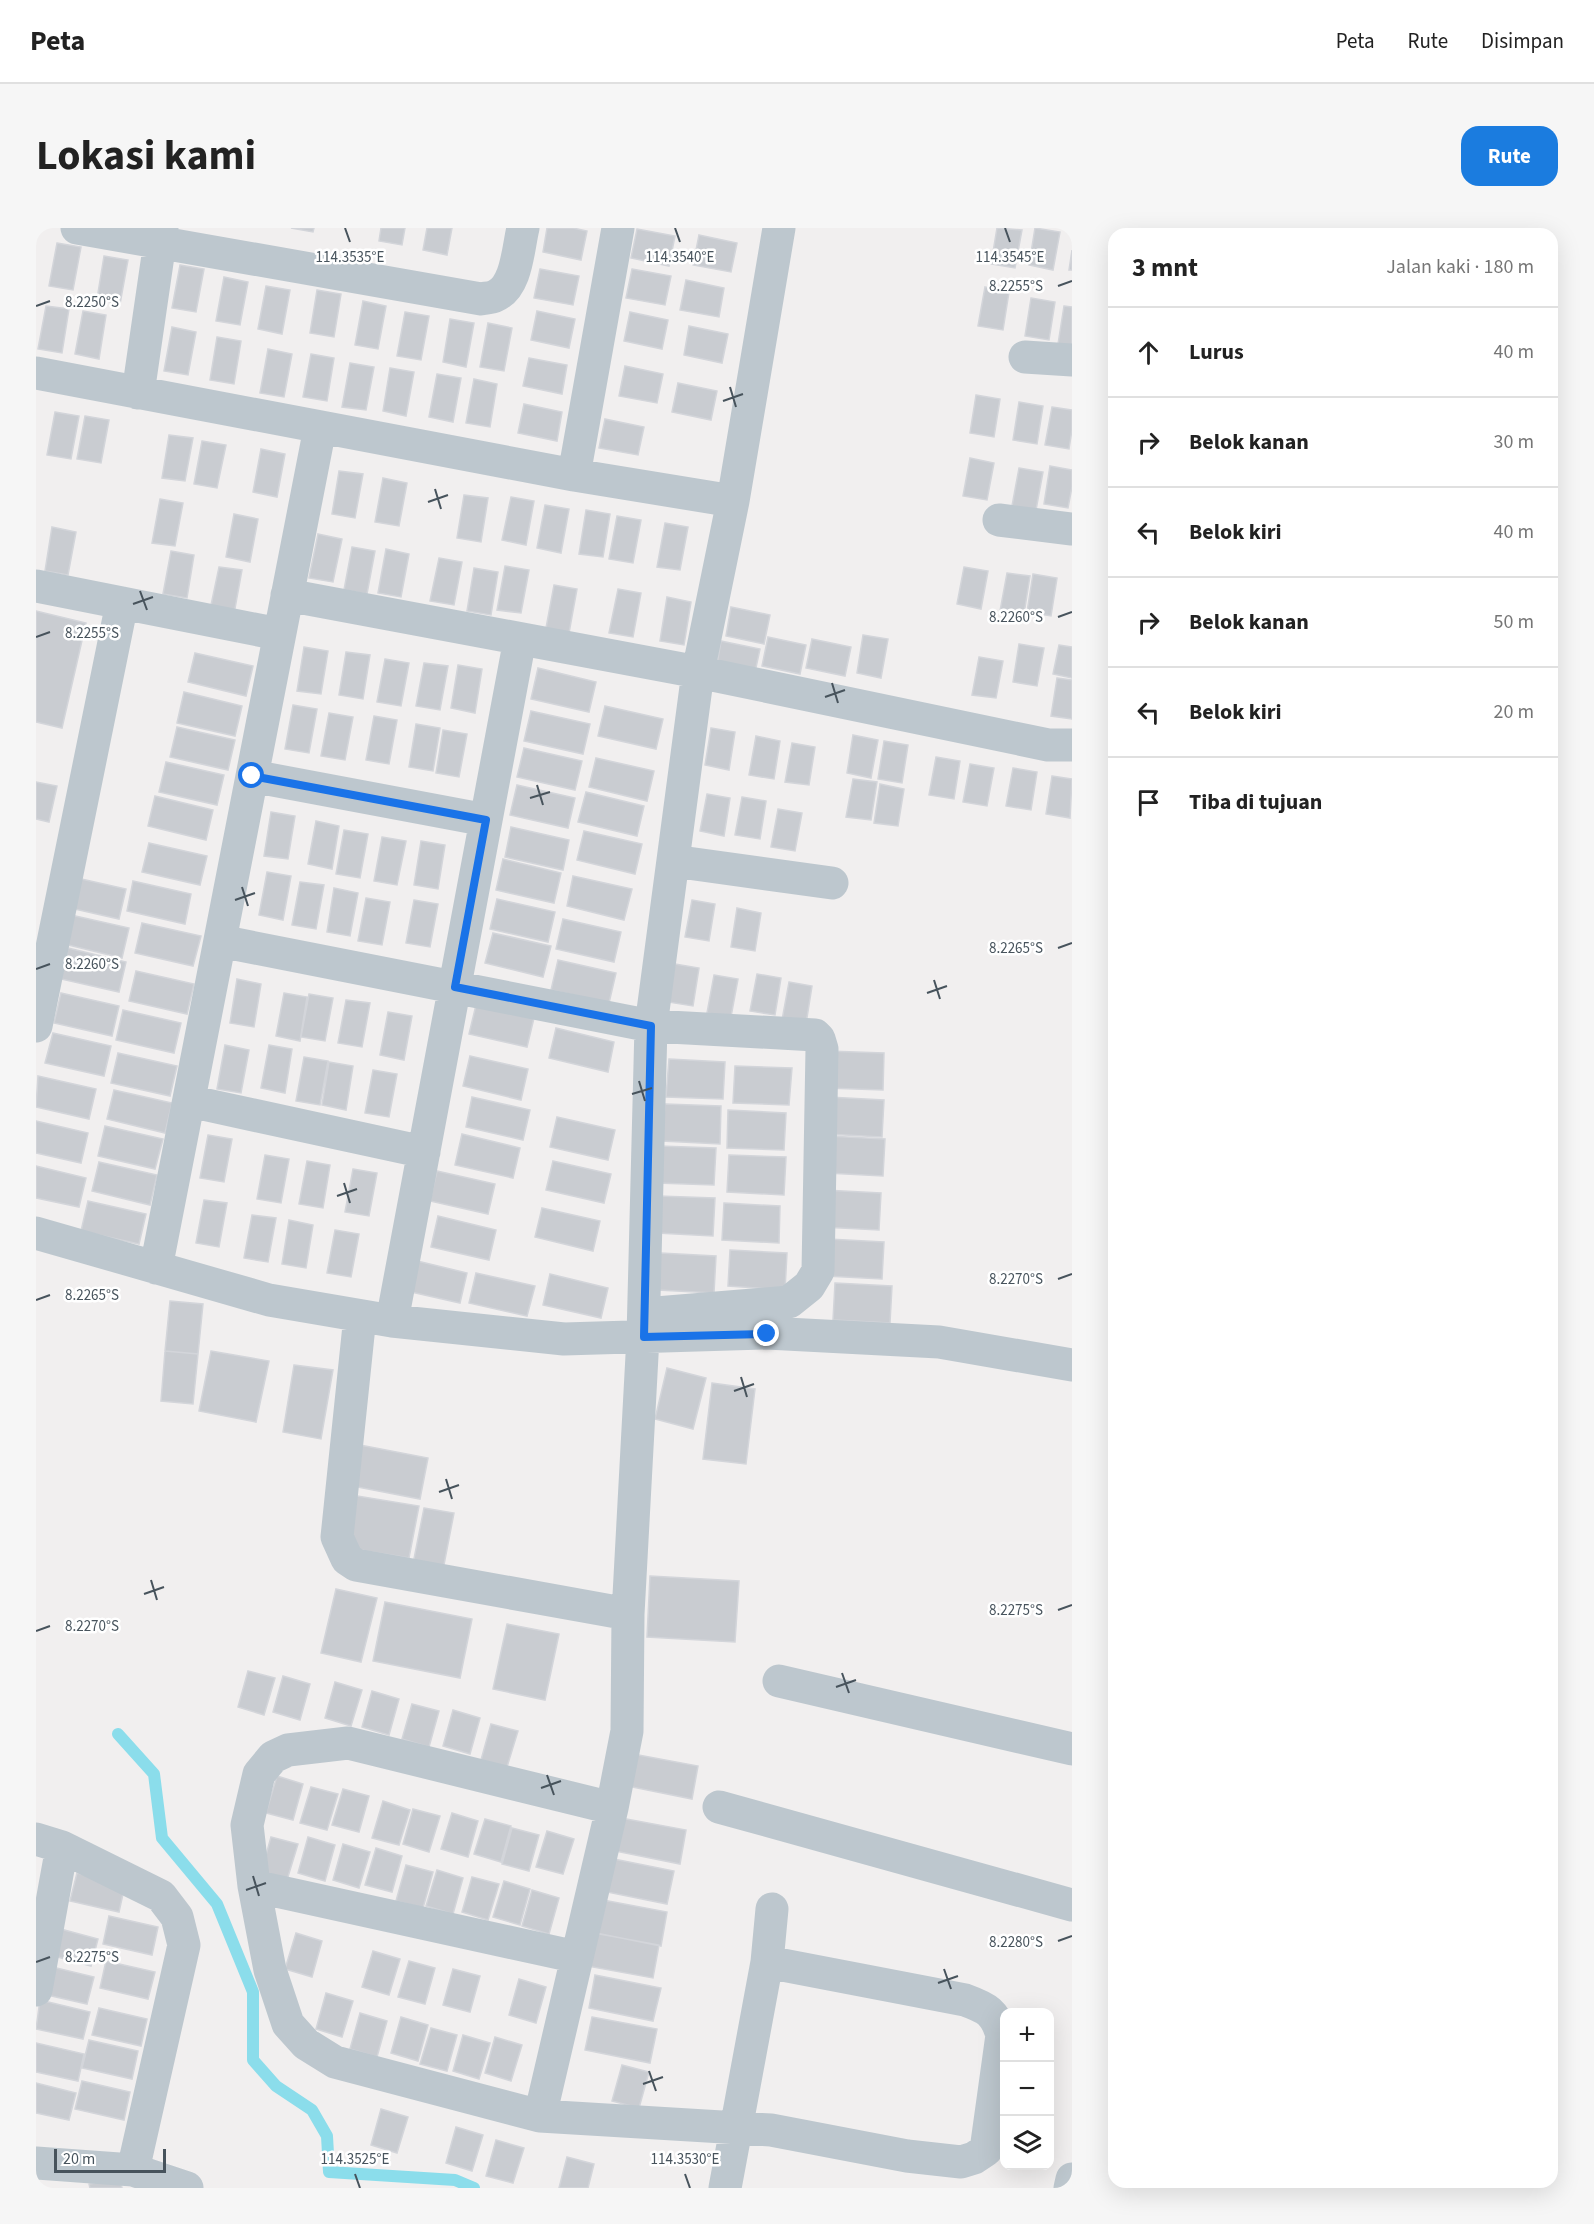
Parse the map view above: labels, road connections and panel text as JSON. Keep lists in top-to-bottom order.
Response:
{
  "scale_bar": "20 m",
  "page": {
    "header": "Peta",
    "nav": ["Peta", "Rute", "Disimpan"],
    "title": "Lokasi kami",
    "buttons": "Rute",
    "heading": ["3 mnt", "Jalan kaki · 180 m"],
    "list": [
      ["Lurus", "40 m"],
      ["Belok kanan", "30 m"],
      ["Belok kiri", "40 m"],
      ["Belok kanan", "50 m"],
      ["Belok kiri", "20 m"],
      "Tiba di tujuan"
    ],
    "map_buttons": ["+", "−"],
    "scale": "20 m"
  },
  "coordinates": [
    "114.3535°E",
    "114.3545°E",
    "114.3540°E",
    "8.2255°S",
    "8.2250°S",
    "8.2260°S",
    "8.2265°S",
    "8.2270°S",
    "8.2275°S",
    "8.2280°S",
    "114.3525°E",
    "114.3530°E"
  ]
}
